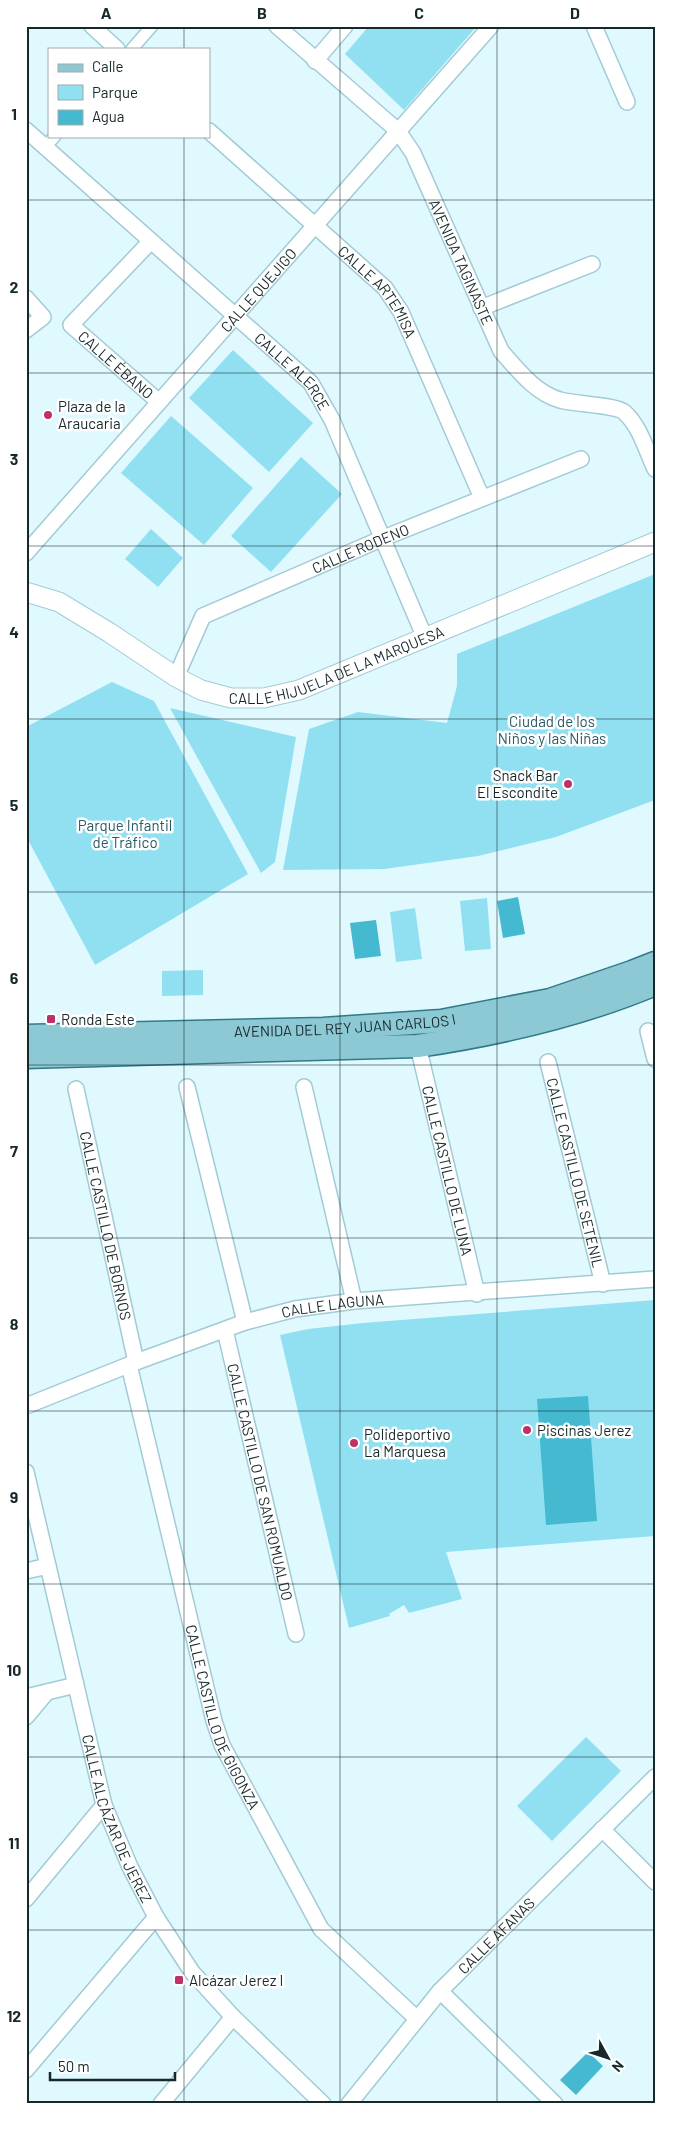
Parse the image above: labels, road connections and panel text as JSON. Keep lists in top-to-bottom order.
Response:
{
  "streets": {
    "main road": ["AVENIDA DEL REY JUAN CARLOS I"],
    "street": [
      "AVENIDA TAGINASTE",
      "CALLE QUEJIGO",
      "CALLE ARTEMISA",
      "CALLE ÉBANO",
      "CALLE ALERCE",
      "CALLE RODENO",
      "CALLE HIJUELA DE LA MARQUESA",
      "CALLE CASTILLO DE LUNA",
      "CALLE CASTILLO DE SETENIL",
      "CALLE CASTILLO DE BORNOS",
      "CALLE LAGUNA",
      "CALLE CASTILLO DE SAN ROMUALDO",
      "CALLE CASTILLO DE GIGONZA",
      "CALLE ALCÁZAR DE JEREZ",
      "CALLE AFANAS"
    ]
  },
  "crossings": [
    ["AVENIDA TAGINASTE", "CALLE QUEJIGO"],
    ["CALLE QUEJIGO", "CALLE ARTEMISA"],
    ["CALLE QUEJIGO", "CALLE ÉBANO"],
    ["CALLE QUEJIGO", "CALLE ALERCE"],
    ["CALLE ARTEMISA", "CALLE RODENO"],
    ["CALLE ÉBANO", "CALLE ALERCE"],
    ["CALLE ALERCE", "CALLE RODENO"],
    ["CALLE ALERCE", "CALLE HIJUELA DE LA MARQUESA"],
    ["CALLE RODENO", "CALLE HIJUELA DE LA MARQUESA"],
    ["AVENIDA DEL REY JUAN CARLOS I", "CALLE CASTILLO DE LUNA"],
    ["CALLE CASTILLO DE LUNA", "CALLE LAGUNA"],
    ["CALLE CASTILLO DE SETENIL", "CALLE LAGUNA"],
    ["CALLE CASTILLO DE BORNOS", "CALLE LAGUNA"],
    ["CALLE CASTILLO DE BORNOS", "CALLE CASTILLO DE GIGONZA"],
    ["CALLE LAGUNA", "CALLE CASTILLO DE SAN ROMUALDO"],
    ["CALLE LAGUNA", "CALLE CASTILLO DE GIGONZA"],
    ["CALLE CASTILLO DE GIGONZA", "CALLE AFANAS"]
  ],
  "parks": ["Ciudad de los Niños y las Niñas", "Parque Infantil de Tráfico"],
  "places": {
    "other": [
      "Plaza de la Araucaria",
      "Snack Bar El Escondite",
      "Piscinas Jerez",
      "Polideportivo La Marquesa"
    ],
    "transit": ["Ronda Este", "Alcázar Jerez I"]
  },
  "legend": ["Calle", "Parque", "Agua"],
  "scale_bar": "50 m",
  "north": "bottom right",
  "grid": {
    "columns": [
      "A",
      "B",
      "C",
      "D"
    ],
    "rows": [
      "1",
      "2",
      "3",
      "4",
      "5",
      "6",
      "7",
      "8",
      "9",
      "10",
      "11",
      "12"
    ]
  }
}
